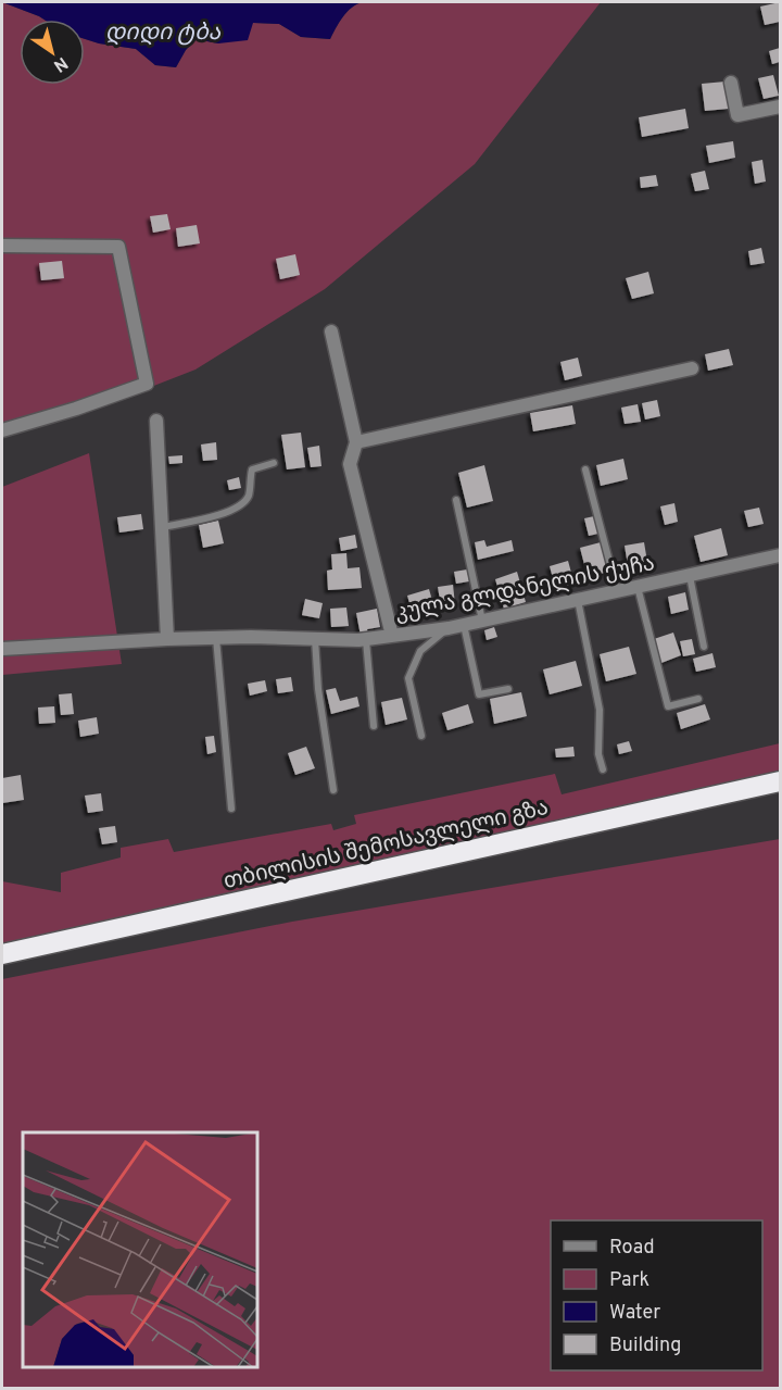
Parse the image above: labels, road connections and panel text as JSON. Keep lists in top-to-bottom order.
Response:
{
  "streets": {
    "highway": ["თბილისის შემოსავლელი გზა"],
    "street": ["კულა გლდანელის ქუჩა"]
  },
  "water": ["დიდი ტბა"],
  "legend": [
    "Road",
    "Park",
    "Water",
    "Building"
  ],
  "north": "bottom right"
}
